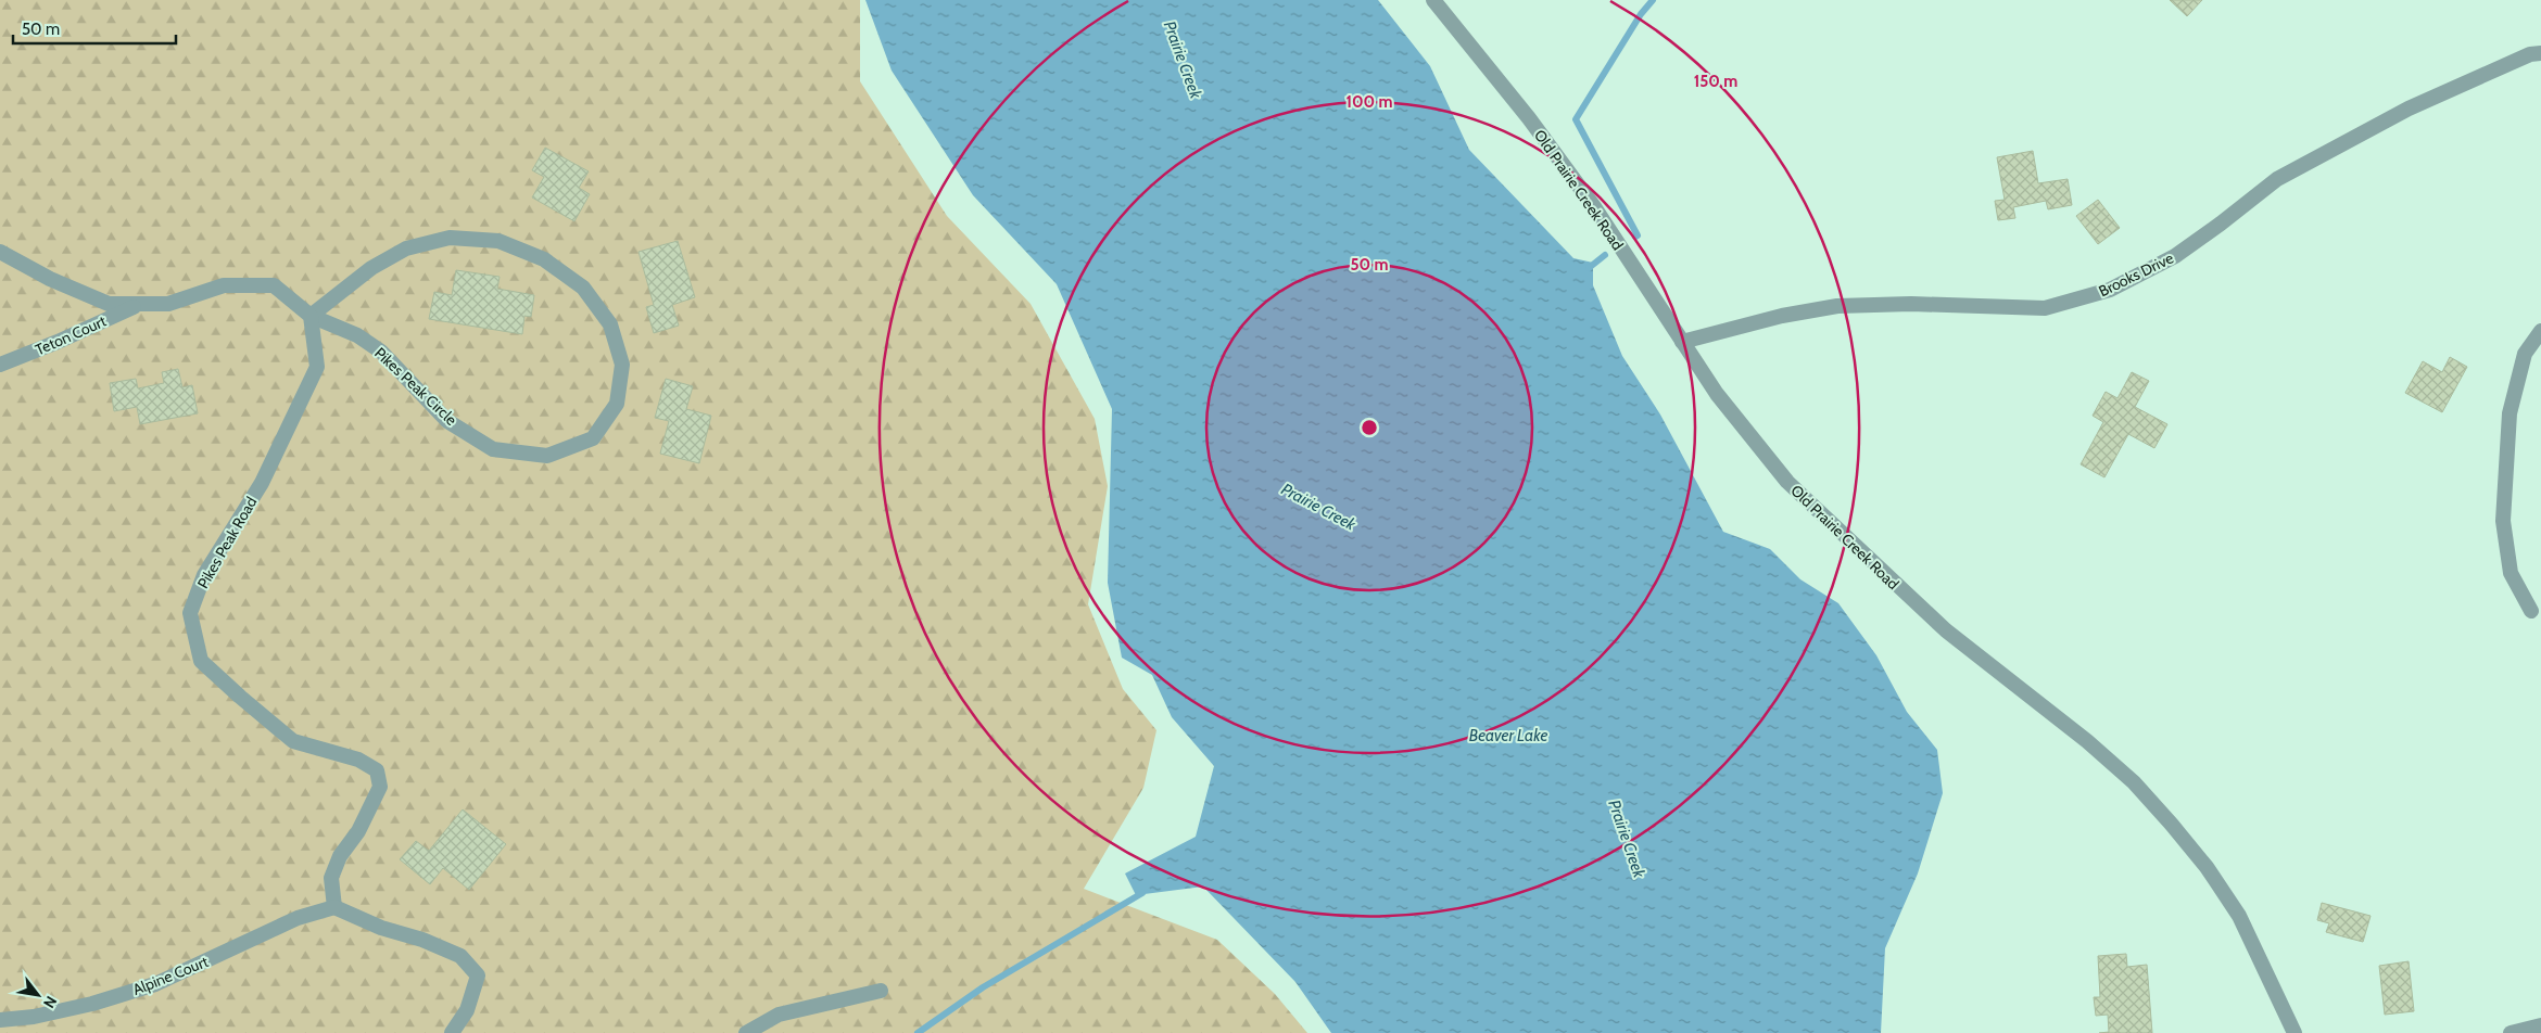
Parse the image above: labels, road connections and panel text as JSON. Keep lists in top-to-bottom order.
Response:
{
  "streets": {
    "street": [
      "Old Prairie Creek Road",
      "Brooks Drive",
      "Teton Court",
      "Pikes Peak Circle",
      "Pikes Peak Road",
      "Alpine Court"
    ]
  },
  "crossings": [
    ["Old Prairie Creek Road", "Brooks Drive"],
    ["Pikes Peak Circle", "Pikes Peak Road"],
    ["Pikes Peak Road", "Alpine Court"]
  ],
  "water": ["Prairie Creek", "Beaver Lake"],
  "scale_bar": "50 m",
  "north": "bottom right",
  "rings": ["150 m", "100 m", "50 m"]
}
